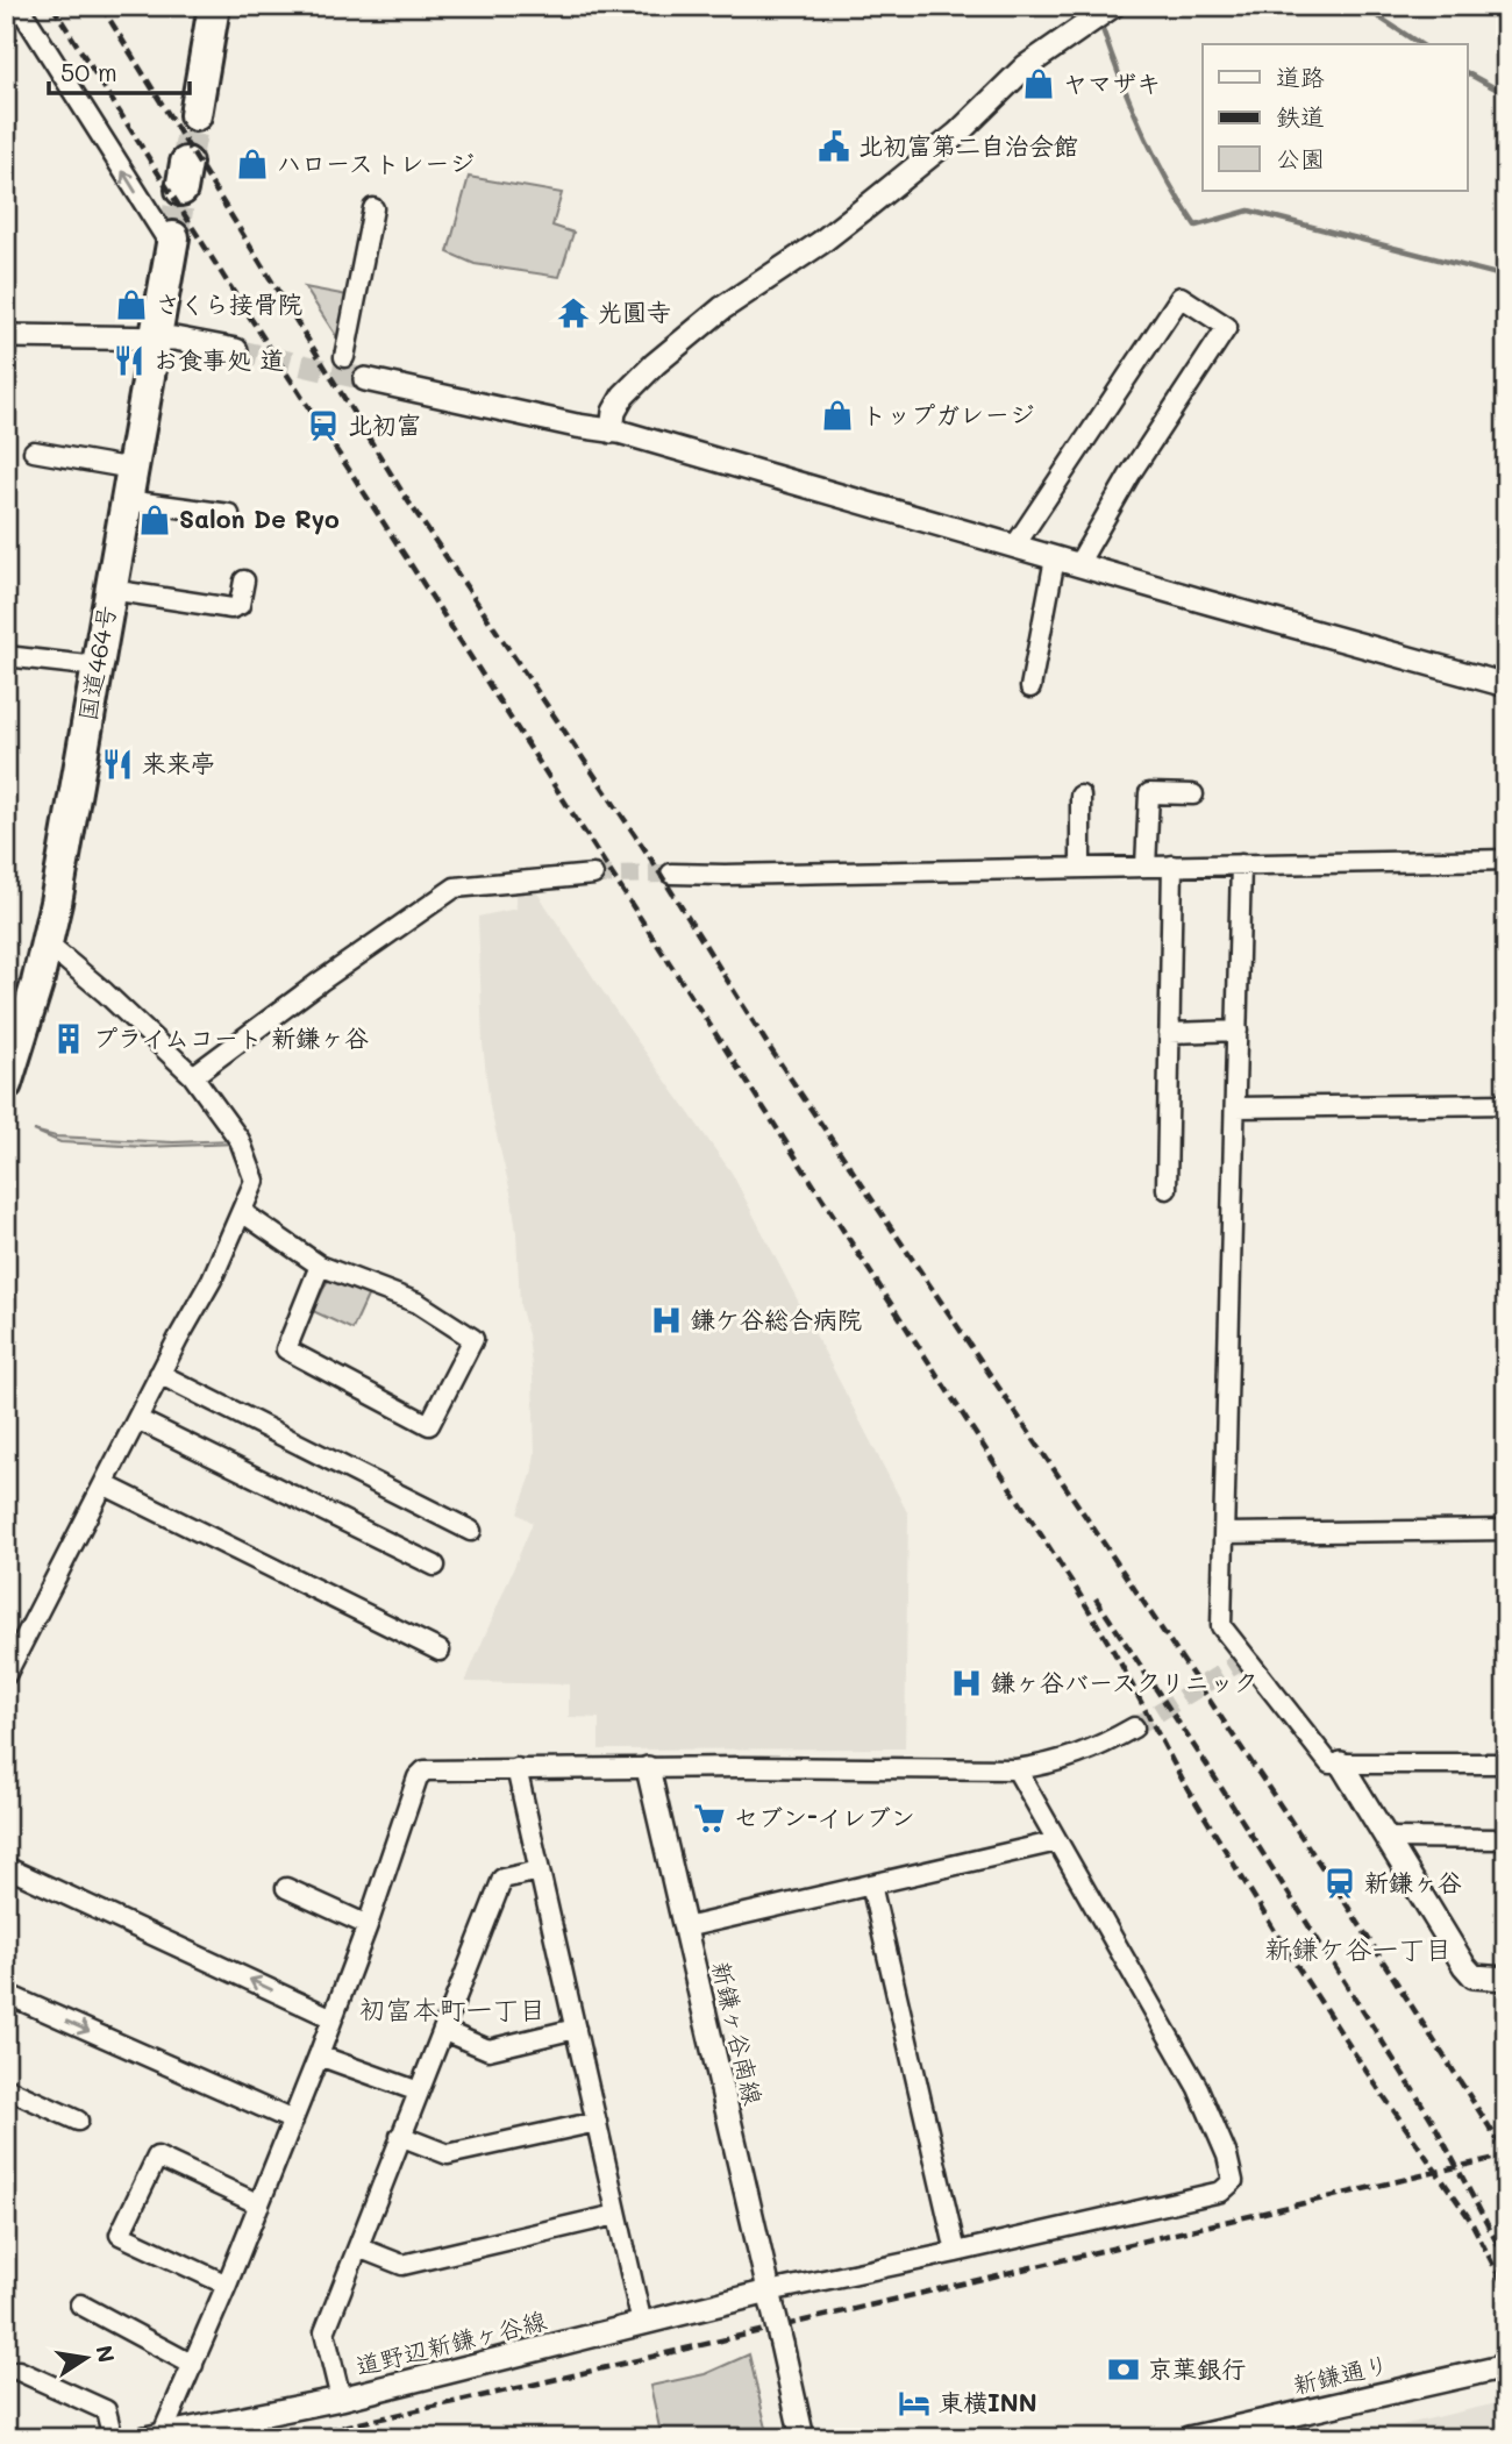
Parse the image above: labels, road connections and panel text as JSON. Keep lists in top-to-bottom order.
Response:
{
  "streets": {
    "highway": ["国道464号"],
    "street": ["新鎌ヶ谷南線", "道野辺新鎌ヶ谷線", "新鎌通り"]
  },
  "crossings": [
    ["新鎌ヶ谷南線", "道野辺新鎌ヶ谷線"]
  ],
  "districts": ["新鎌ケ谷一丁目", "初富本町一丁目"],
  "places": {
    "shop": [
      "ヤマザキ",
      "ハローストレージ",
      "さくら接骨院",
      "トップガレージ",
      "Salon De Ryo"
    ],
    "public building": ["北初富第二自治会館"],
    "temple": ["光圓寺"],
    "restaurant": ["お食事処 道", "来来亭"],
    "station": ["北初富", "新鎌ヶ谷"],
    "building": ["プライムコート 新鎌ヶ谷"],
    "hospital": ["鎌ケ谷総合病院", "鎌ヶ谷バースクリニック"],
    "supermarket": ["セブン-イレブン"],
    "bank": ["京葉銀行"],
    "hotel": ["東横INN"]
  },
  "legend": ["道路", "鉄道", "公園"],
  "scale_bar": "50 m",
  "north": "right"
}
